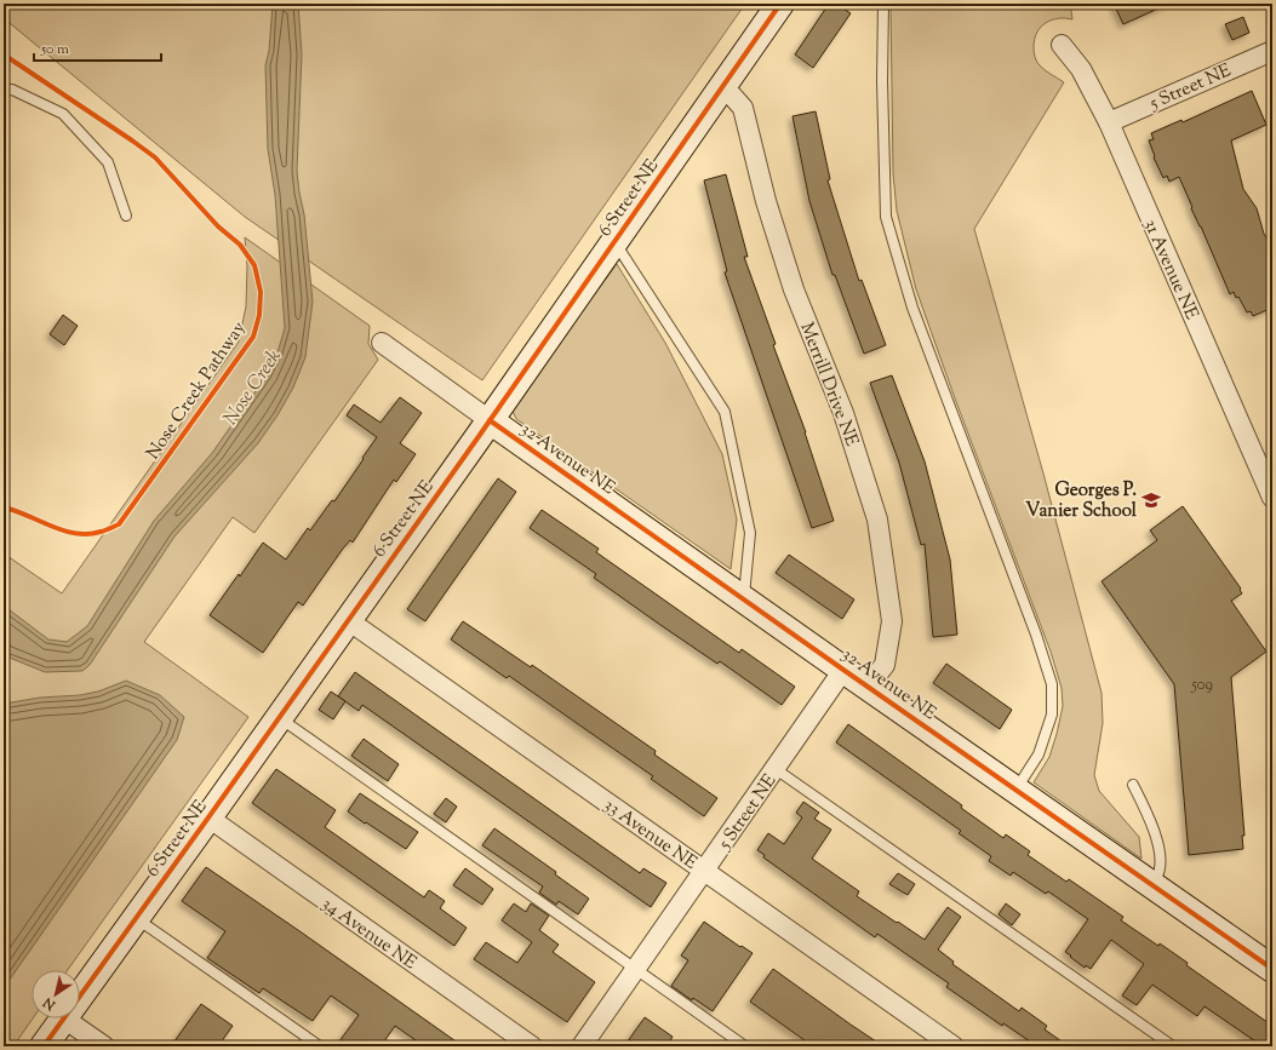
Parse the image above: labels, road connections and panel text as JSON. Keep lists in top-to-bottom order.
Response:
{
  "streets": {
    "street": [
      "5 Street NE",
      "6 Street NE",
      "31 Avenue NE",
      "Merrill Drive NE",
      "32 Avenue NE",
      "33 Avenue NE",
      "34 Avenue NE"
    ],
    "cycle path": ["Nose Creek Pathway"]
  },
  "crossings": [
    ["5 Street NE", "31 Avenue NE"],
    ["5 Street NE", "32 Avenue NE"],
    ["5 Street NE", "33 Avenue NE"],
    ["6 Street NE", "Merrill Drive NE"],
    ["6 Street NE", "32 Avenue NE"],
    ["6 Street NE", "33 Avenue NE"],
    ["6 Street NE", "34 Avenue NE"],
    ["Merrill Drive NE", "32 Avenue NE"]
  ],
  "water": ["Nose Creek"],
  "places": {
    "school or university": ["Georges P. Vanier School"]
  },
  "house_numbers": ["509"],
  "scale_bar": "50 m",
  "north": "bottom left"
}
